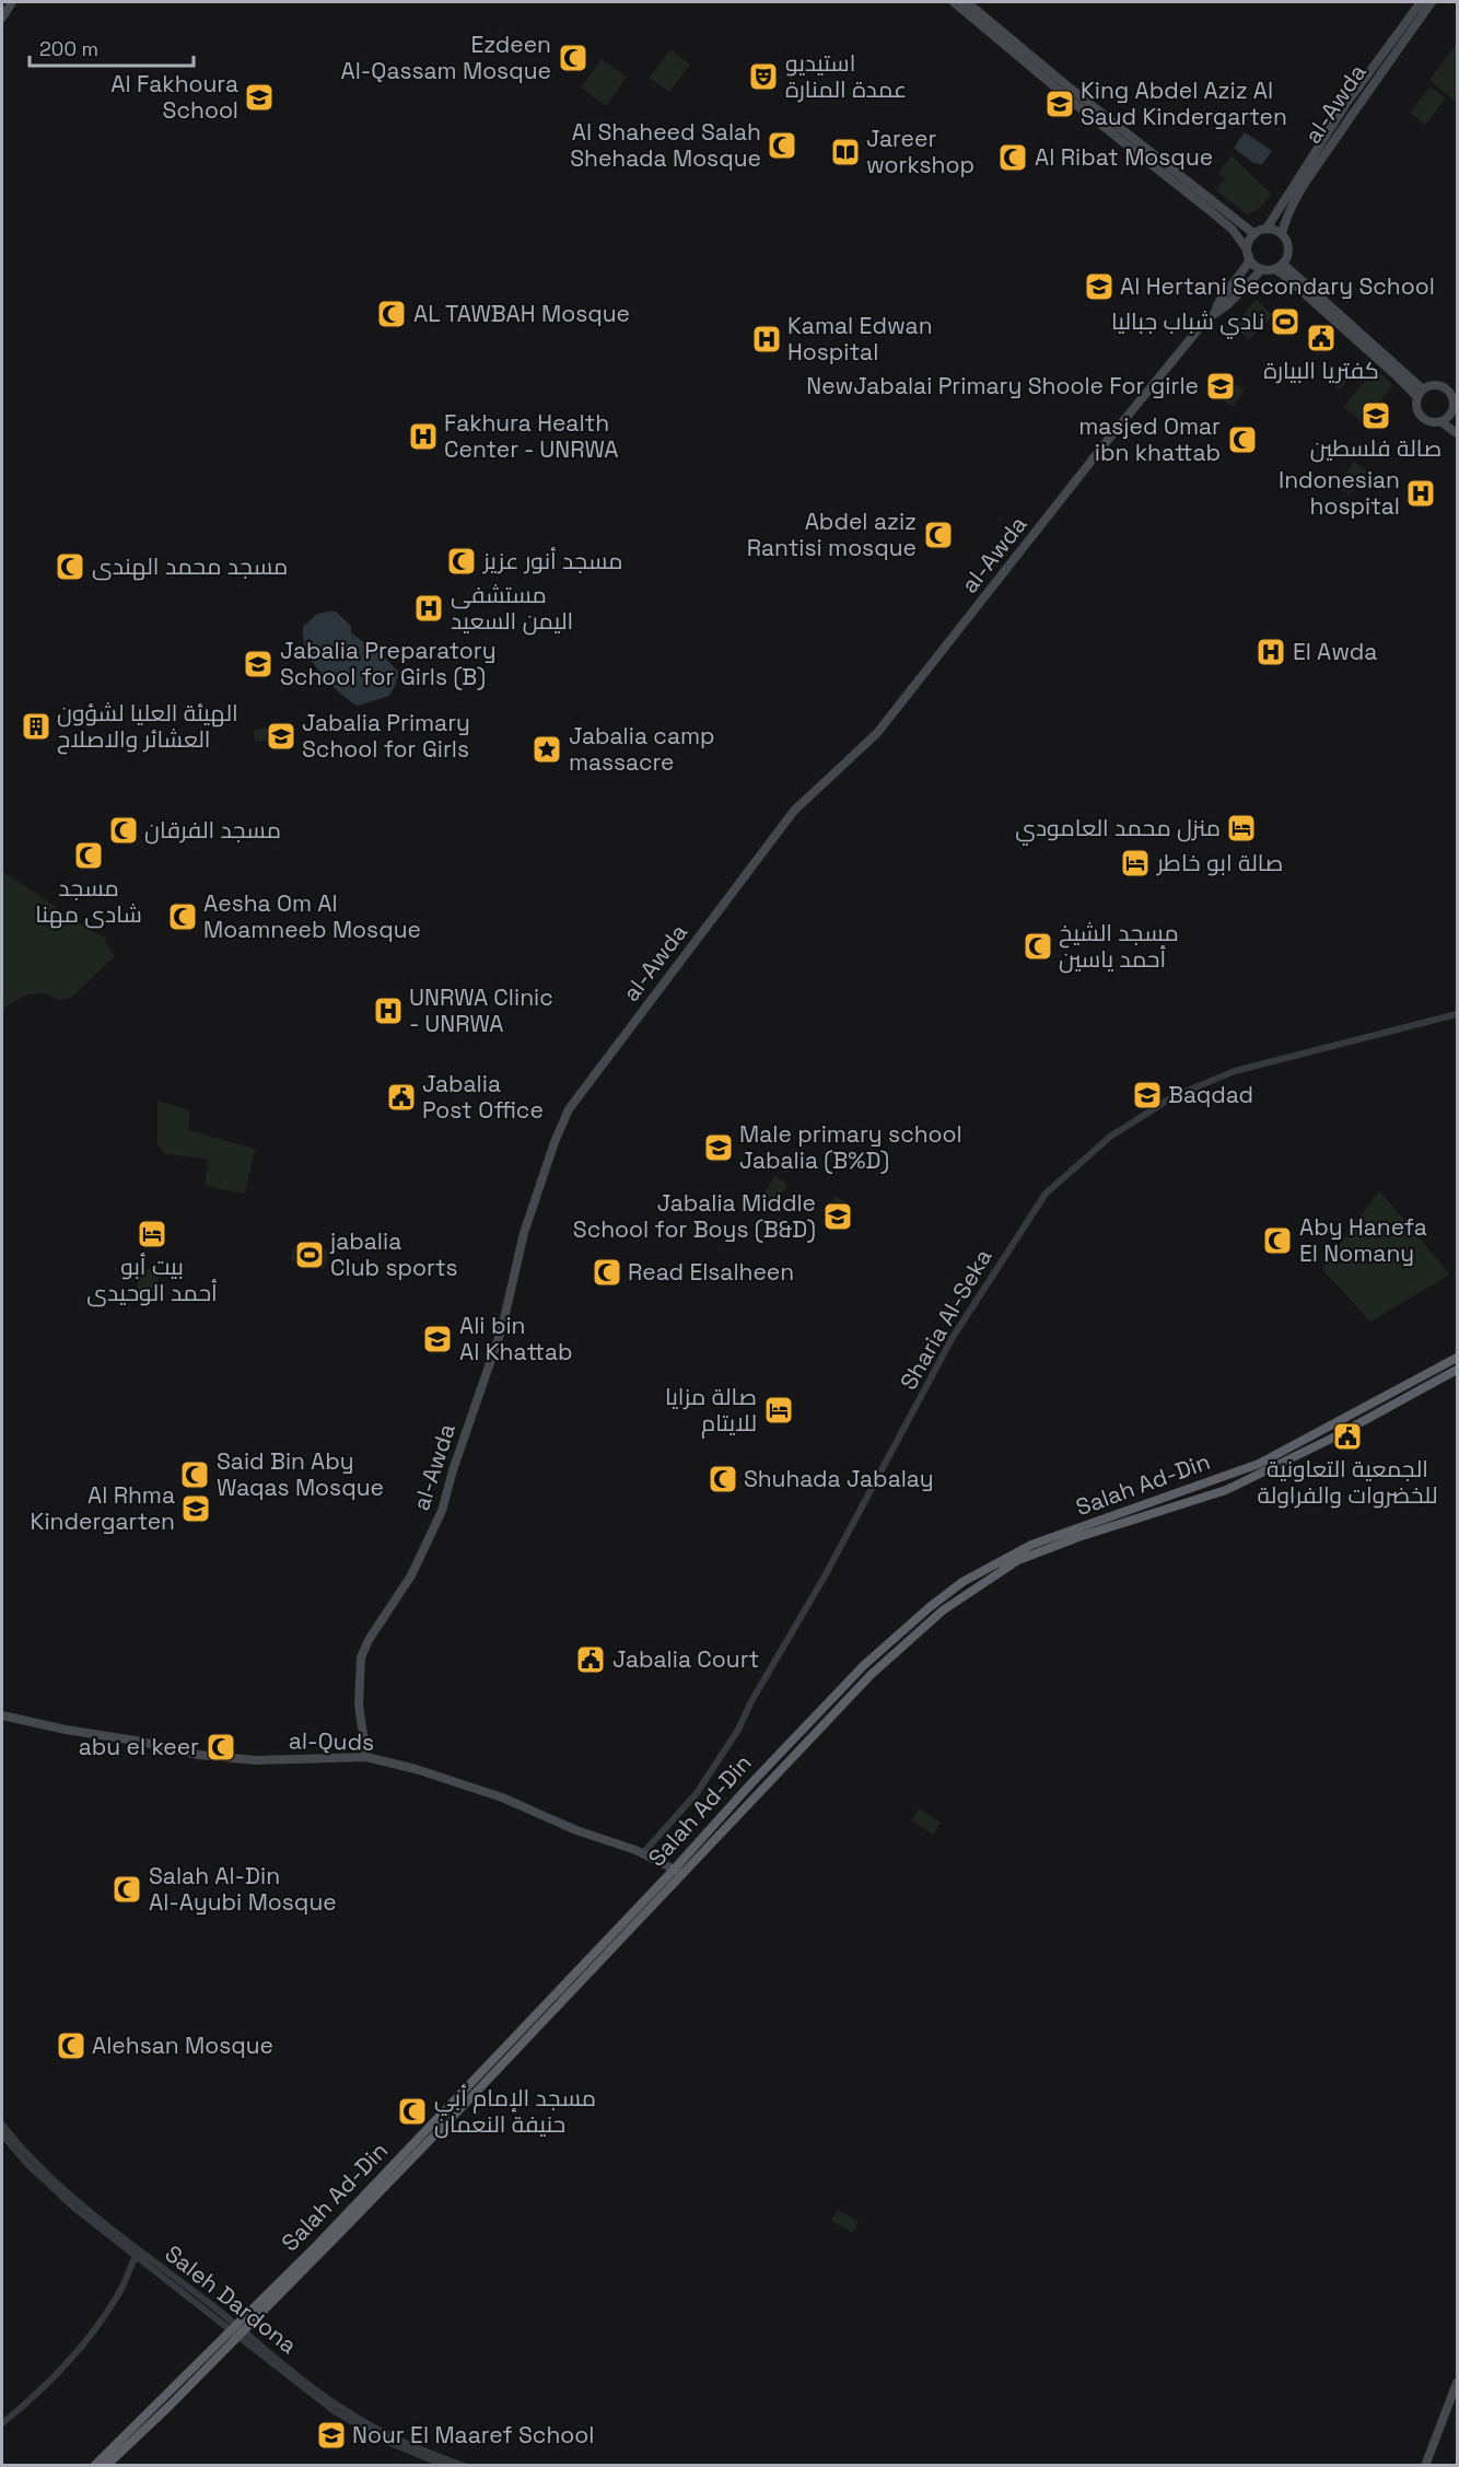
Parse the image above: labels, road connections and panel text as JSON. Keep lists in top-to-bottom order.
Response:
{
  "streets": {
    "highway": ["Salah Ad-Din"],
    "main road": ["al-Awda", "al-Quds"],
    "street": ["Sharia Al-Seka", "Saleh Dardona"]
  },
  "crossings": [
    ["al-Awda", "al-Quds"],
    ["Sharia Al-Seka", "al-Quds"],
    ["Salah Ad-Din", "al-Quds"],
    ["Salah Ad-Din", "Saleh Dardona"]
  ],
  "places": {
    "mosque": [
      "Ezdeen Al-Qassam Mosque",
      "Al Shaheed Salah Shehada Mosque",
      "Al Ribat Mosque",
      "AL TAWBAH Mosque",
      "masjed Omar ibn khattab",
      "Abdel aziz Rantisi mosque",
      "مسجد أنور عزيز",
      "مسجد محمد الهندى",
      "مسجد الفرقان",
      "مسجد شادى مهنا",
      "Aesha Om Al Moamneeb Mosque",
      "مسجد الشيخ أحمد ياسين",
      "Aby Hanefa El Nomany",
      "Read Elsalheen",
      "Said Bin Aby Waqas Mosque",
      "Shuhada Jabalay",
      "abu el keer",
      "Salah Al-Din Al-Ayubi Mosque",
      "Alehsan Mosque",
      "مسجد الإمام أبي حنيفة النعمان"
    ],
    "theatre": ["استيديو عمدة المنارة"],
    "school or university": [
      "Al Fakhoura School",
      "King Abdel Aziz Al Saud Kindergarten",
      "Al Hertani Secondary School",
      "NewJabalai Primary Shoole For girle",
      "صالة فلسطين",
      "Jabalia Preparatory School for Girls (B)",
      "Jabalia Primary School for Girls",
      "Baqdad",
      "Male primary school Jabalia (B%D)",
      "Jabalia Middle School for Boys (B&D)",
      "Ali bin Al Khattab",
      "Al Rhma Kindergarten",
      "Nour El Maaref School"
    ],
    "library": ["Jareer workshop"],
    "sports": ["نادي شباب جباليا", "jabalia Club sports"],
    "public building": [
      "كفتريا البيارة",
      "Jabalia Post Office",
      "الجمعية التعاونية للخضروات والفراولة",
      "Jabalia Court"
    ],
    "hospital": [
      "Kamal Edwan Hospital",
      "Fakhura Health Center - UNRWA",
      "Indonesian hospital",
      "مستشفى اليمن السعيد",
      "El Awda",
      "UNRWA Clinic - UNRWA"
    ],
    "building": ["الهيئة العليا لشؤون العشائر والاصلاح"],
    "place": ["Jabalia camp massacre"],
    "hotel": [
      "منزل محمد العامودي",
      "صالة ابو خاطر",
      "بيت أبو أحمد الوحيدى",
      "صالة مزايا للايتام"
    ]
  },
  "scale_bar": "200 m"
}
